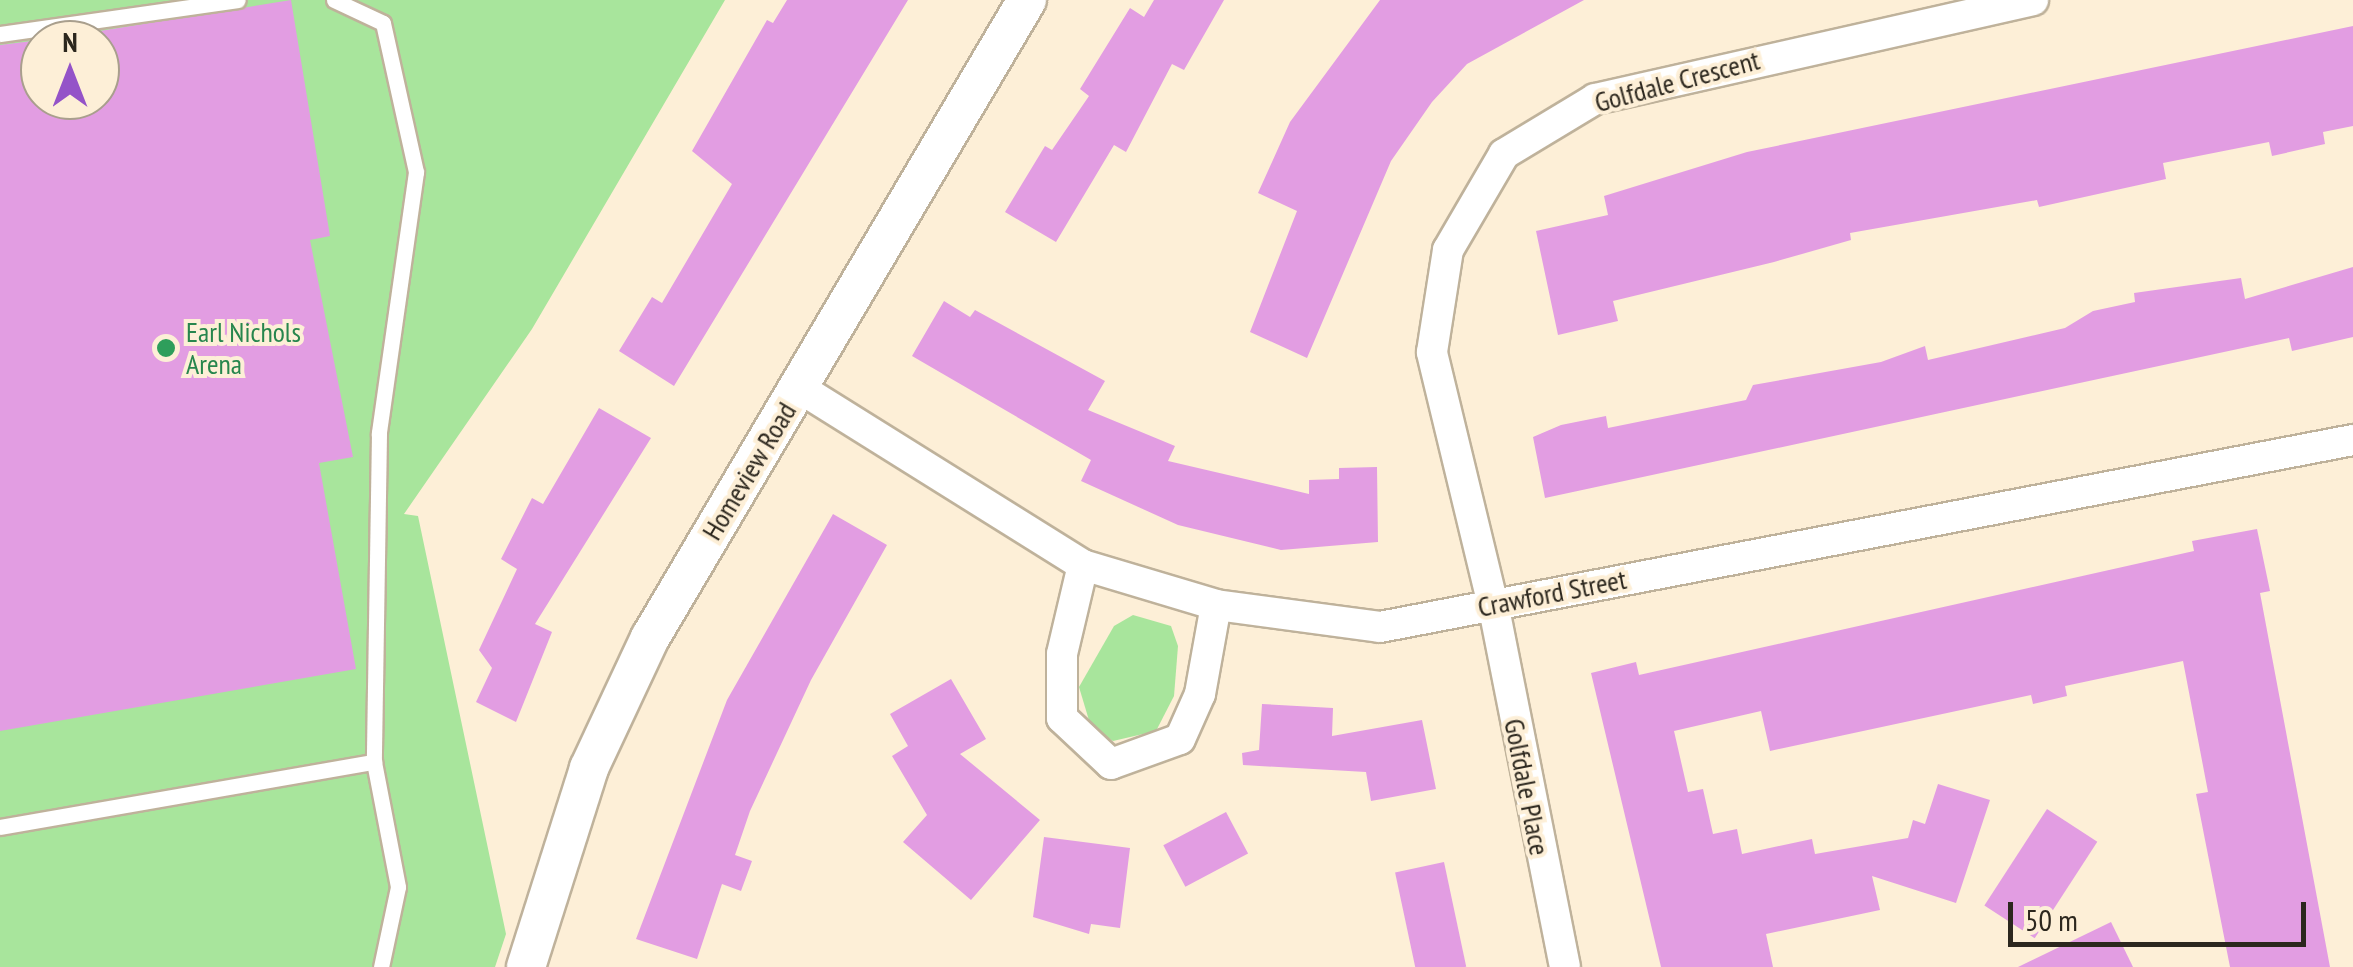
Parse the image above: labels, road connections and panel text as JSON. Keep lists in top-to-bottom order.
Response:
{
  "streets": {
    "street": [
      "Golfdale Crescent",
      "Homeview Road",
      "Crawford Street",
      "Golfdale Place"
    ]
  },
  "crossings": [
    ["Golfdale Crescent", "Crawford Street"],
    ["Golfdale Crescent", "Golfdale Place"],
    ["Homeview Road", "Crawford Street"],
    ["Crawford Street", "Golfdale Place"]
  ],
  "places": ["Earl Nichols Arena"],
  "scale_bar": "50 m",
  "north": "top"
}
